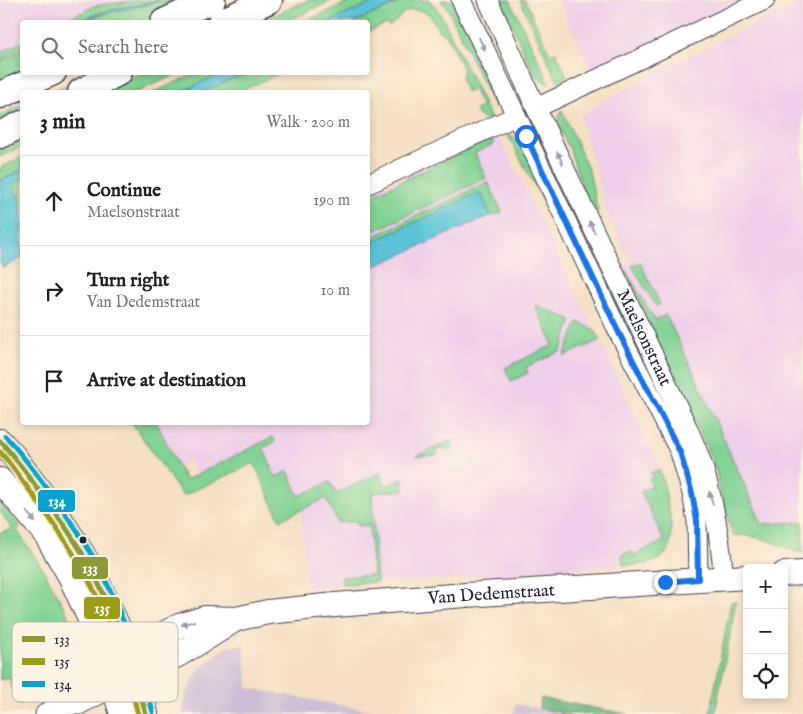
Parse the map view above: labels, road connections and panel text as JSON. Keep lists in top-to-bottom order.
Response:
{
  "streets": {
    "street": ["Maelsonstraat", "Van Dedemstraat"]
  },
  "crossings": [
    ["Maelsonstraat", "Van Dedemstraat"]
  ],
  "lines": ["transit line 134", "transit line 133", "transit line 135"],
  "legend": ["133", "135", "134"],
  "page": {
    "search": "Search here",
    "heading": ["3 min", "Walk · 200 m"],
    "list": [
      ["Continue", "Maelsonstraat", "190 m"],
      ["Turn right", "Van Dedemstraat", "10 m"],
      "Arrive at destination"
    ],
    "map_buttons": ["+", "−"]
  }
}
